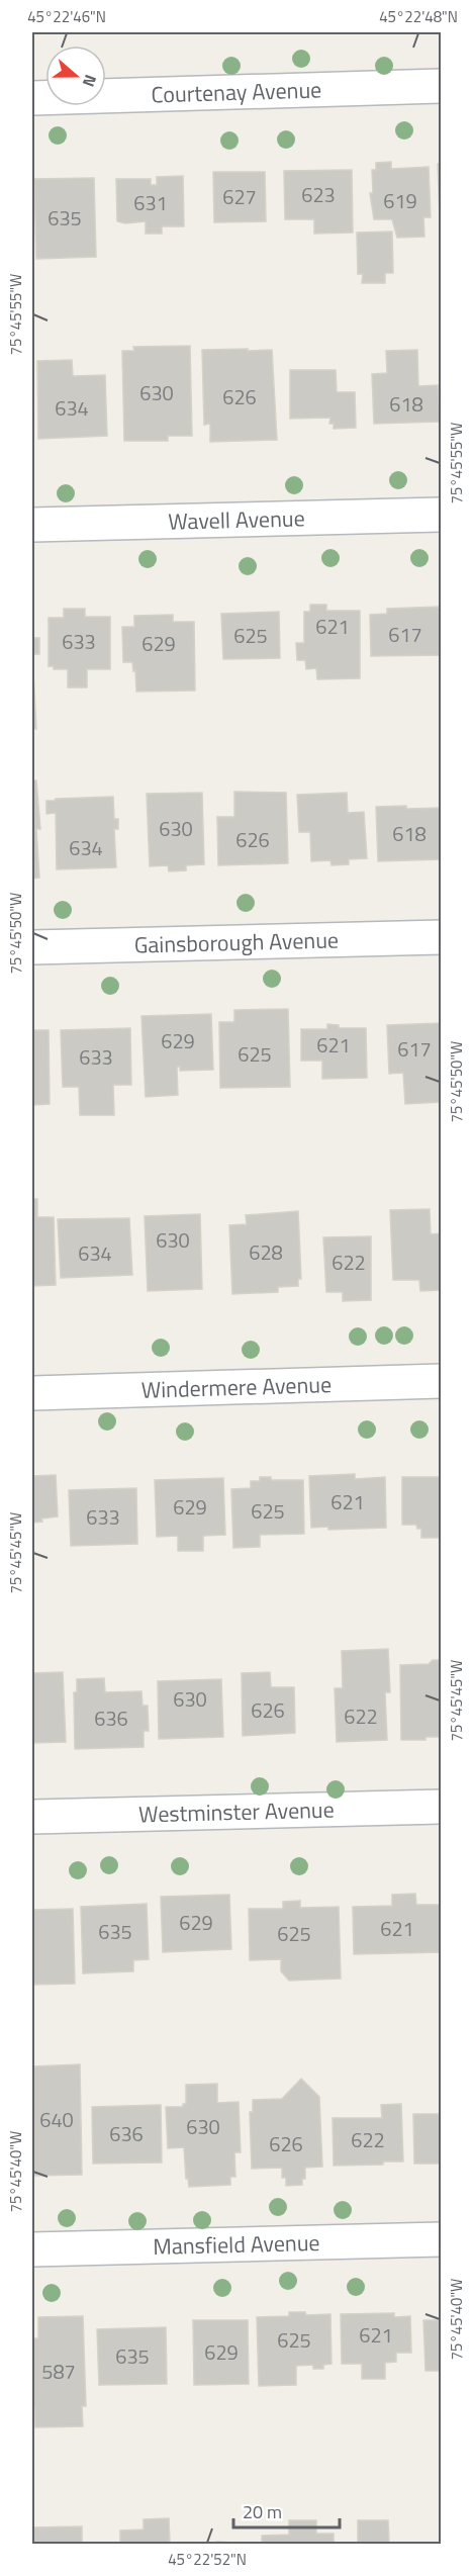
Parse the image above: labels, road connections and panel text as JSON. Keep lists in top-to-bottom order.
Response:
{
  "streets": {
    "street": [
      "Courtenay Avenue",
      "Wavell Avenue",
      "Gainsborough Avenue",
      "Windermere Avenue",
      "Westminster Avenue",
      "Mansfield Avenue"
    ]
  },
  "house_numbers": [
    "623",
    "627",
    "619",
    "631",
    "635",
    "630",
    "626",
    "618",
    "634",
    "621",
    "617",
    "625",
    "633",
    "629",
    "630",
    "618",
    "626",
    "634",
    "629",
    "621",
    "617",
    "625",
    "633",
    "630",
    "628",
    "634",
    "622",
    "621",
    "629",
    "625",
    "633",
    "630",
    "626",
    "622",
    "636",
    "629",
    "621",
    "635",
    "625",
    "640",
    "630",
    "636",
    "622",
    "626",
    "621",
    "625",
    "629",
    "635",
    "587"
  ],
  "scale_bar": "20 m",
  "north": "right",
  "coordinates": [
    "45°22'46\"N",
    "45°22'48\"N",
    "75°45'55\"W",
    "75°45'50\"W",
    "75°45'45\"W",
    "75°45'40\"W",
    "45°22'52\"N"
  ]
}
